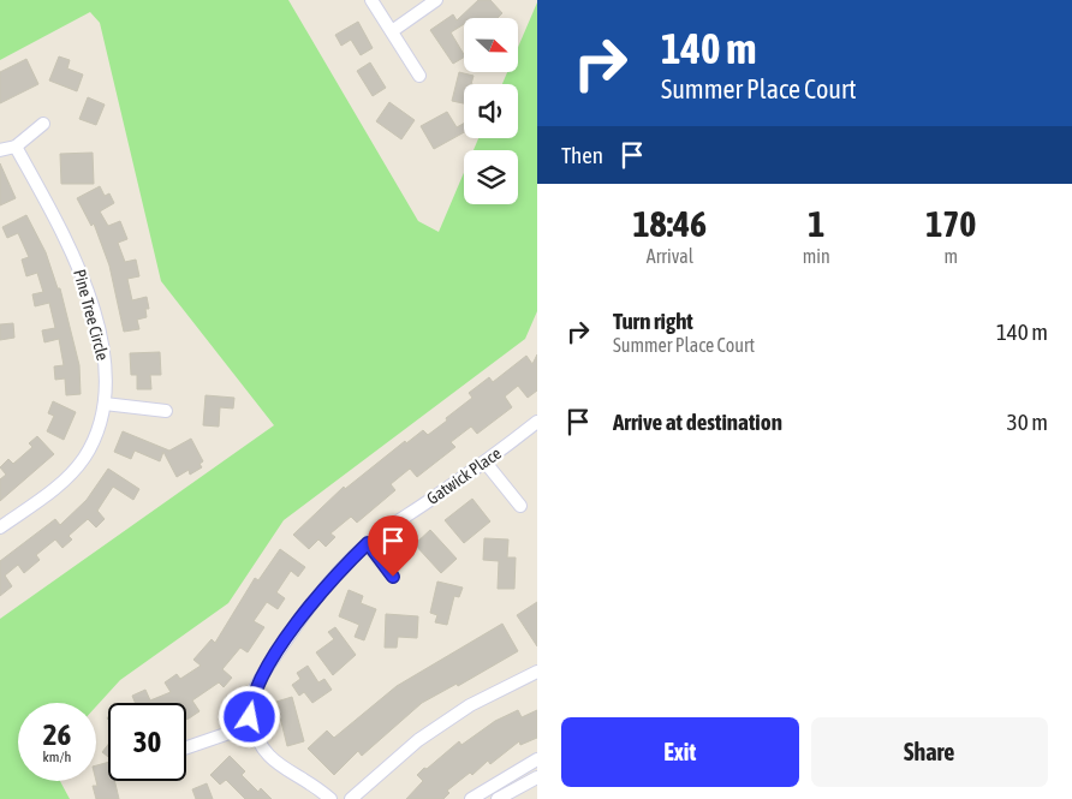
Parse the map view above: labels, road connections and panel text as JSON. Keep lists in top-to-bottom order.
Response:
{
  "streets": {
    "street": ["Pine Tree Circle", "Gatwick Place"]
  },
  "north": "right",
  "page": {
    "turn": ["140 m", "Summer Place Court"],
    "then": "Then",
    "eta": [
      "18:46",
      "Arrival",
      "1",
      "min",
      "170",
      "m"
    ],
    "list": [
      {
        "name": "Turn right",
        "note": "Summer Place Court",
        "value": "140 m"
      },
      {
        "name": "Arrive at destination",
        "value": "30 m"
      }
    ],
    "speed": "26 km/h",
    "limit": "30",
    "buttons": ["Exit", "Share"]
  }
}
